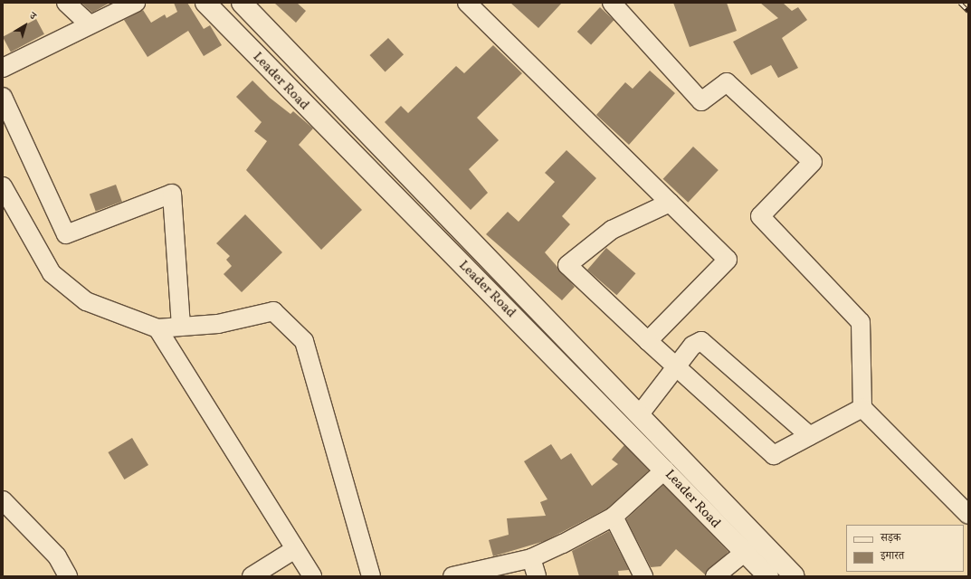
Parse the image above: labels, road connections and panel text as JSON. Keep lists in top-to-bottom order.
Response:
{
  "streets": {
    "main road": ["Leader Road"]
  },
  "legend": ["सड़क", "इमारत"],
  "north": "top right"
}
